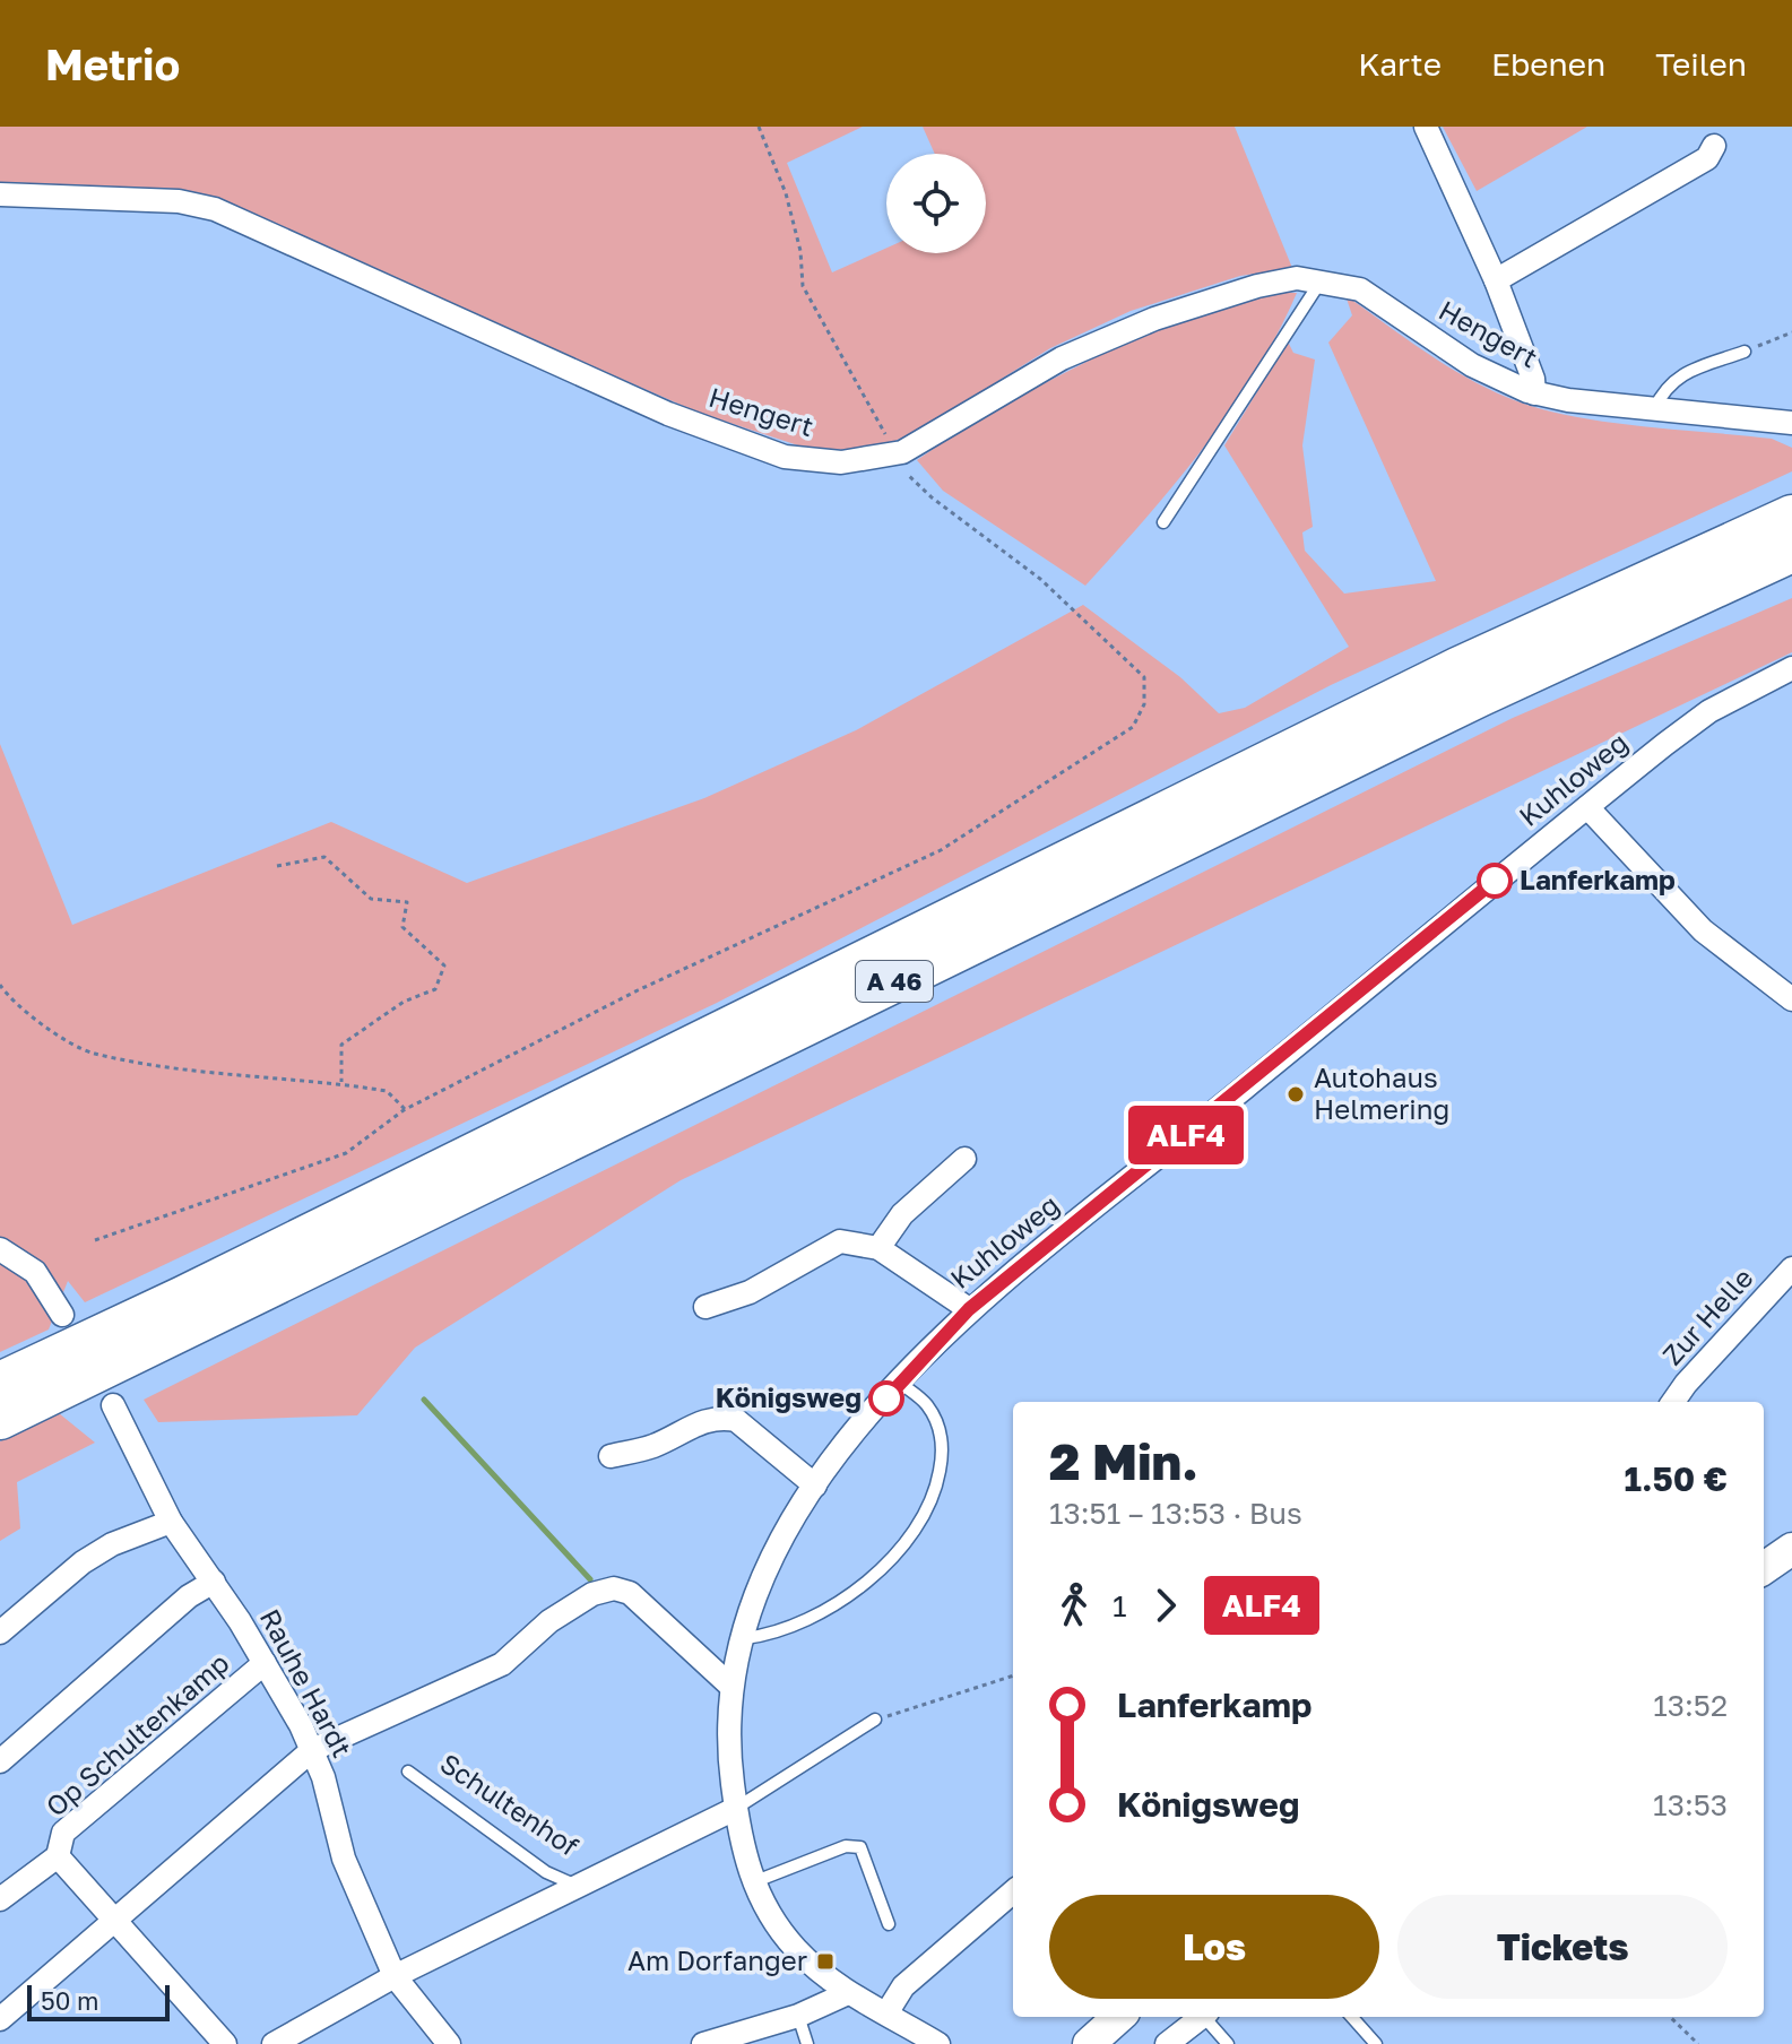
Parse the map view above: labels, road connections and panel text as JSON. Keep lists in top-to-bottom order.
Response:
{
  "streets": {
    "highway": ["A 46"],
    "street": [
      "Hengert",
      "Kuhloweg",
      "Zur Helle",
      "Rauhe Hardt",
      "Op Schultenkamp",
      "Schultenhof"
    ]
  },
  "crossings": [
    ["Kuhloweg", "Schultenhof"],
    ["Rauhe Hardt", "Op Schultenkamp"],
    ["Rauhe Hardt", "Schultenhof"]
  ],
  "places": {
    "other": ["Lanferkamp", "Autohaus Helmering", "Königsweg"],
    "transit": ["Am Dorfanger"]
  },
  "lines": ["bus line ALF4"],
  "scale_bar": "50 m",
  "page": {
    "header": "Metrio",
    "nav": ["Karte", "Ebenen", "Teilen"],
    "on_map": "ALF4",
    "heading": ["2 Min.", "13:51 – 13:53 · Bus", "1.50 €"],
    "legs": ["1", "ALF4"],
    "list": [
      {
        "name": "Lanferkamp",
        "value": "13:52"
      },
      {
        "name": "Königsweg",
        "value": "13:53"
      }
    ],
    "buttons": ["Los", "Tickets"],
    "scale": "50 m"
  }
}
